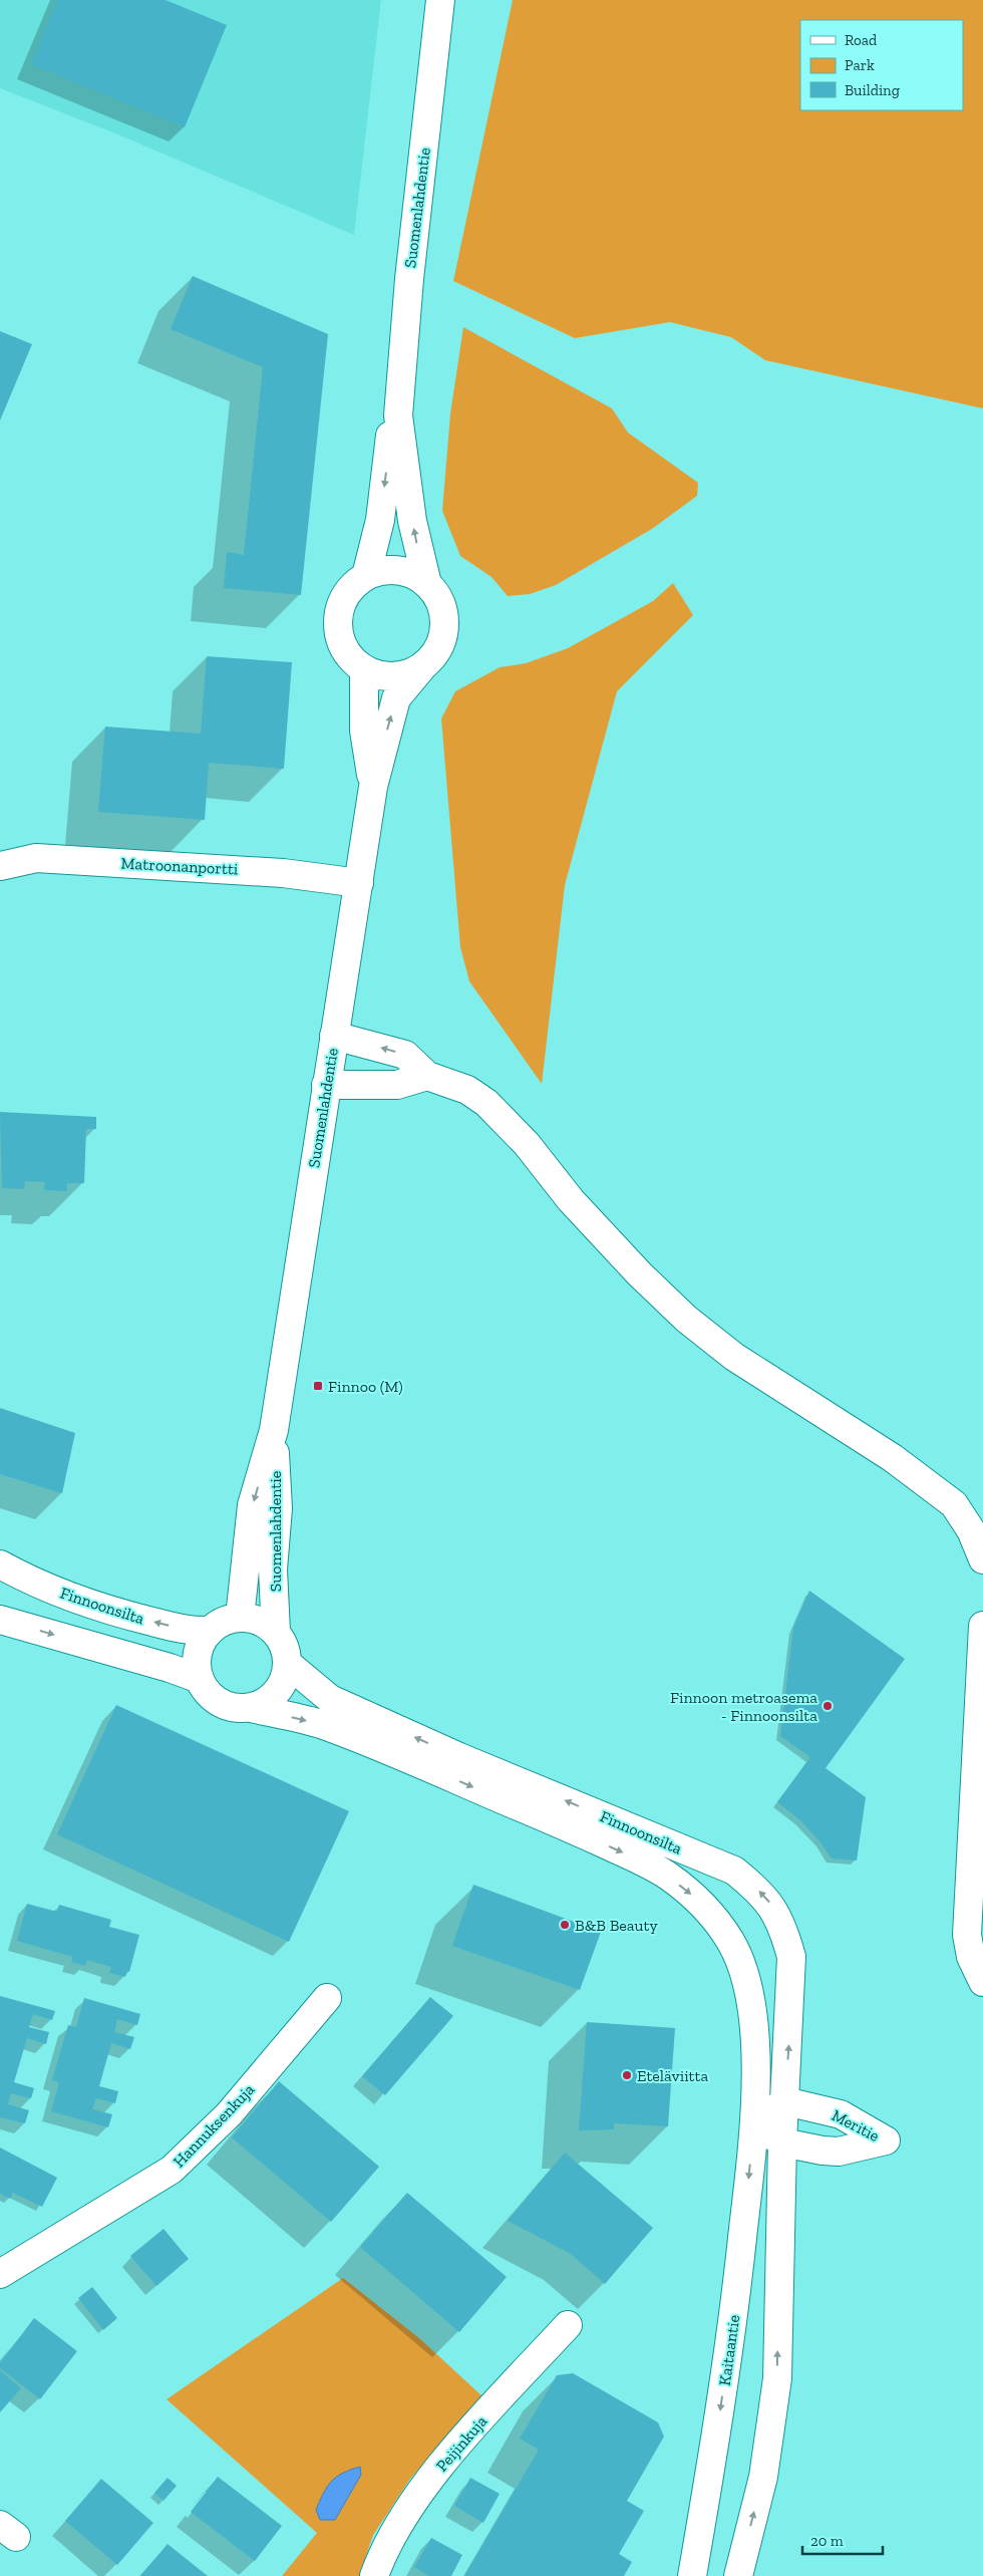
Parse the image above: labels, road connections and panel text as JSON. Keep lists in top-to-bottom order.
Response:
{
  "streets": {
    "main road": [
      "Suomenlahdentie",
      "Matroonanportti",
      "Finnoonsilta",
      "Hannuksenkuja",
      "Meritie",
      "Kaitaantie",
      "Peijinkuja"
    ]
  },
  "crossings": [
    ["Suomenlahdentie", "Matroonanportti"],
    ["Suomenlahdentie", "Finnoonsilta"],
    ["Finnoonsilta", "Meritie"],
    ["Finnoonsilta", "Kaitaantie"],
    ["Meritie", "Kaitaantie"]
  ],
  "places": {
    "transit": ["Finnoo (M)"],
    "other": ["Finnoon metroasema - Finnoonsilta", "B&B Beauty", "Eteläviitta"]
  },
  "legend": ["Road", "Park", "Building"],
  "scale_bar": "20 m"
}
